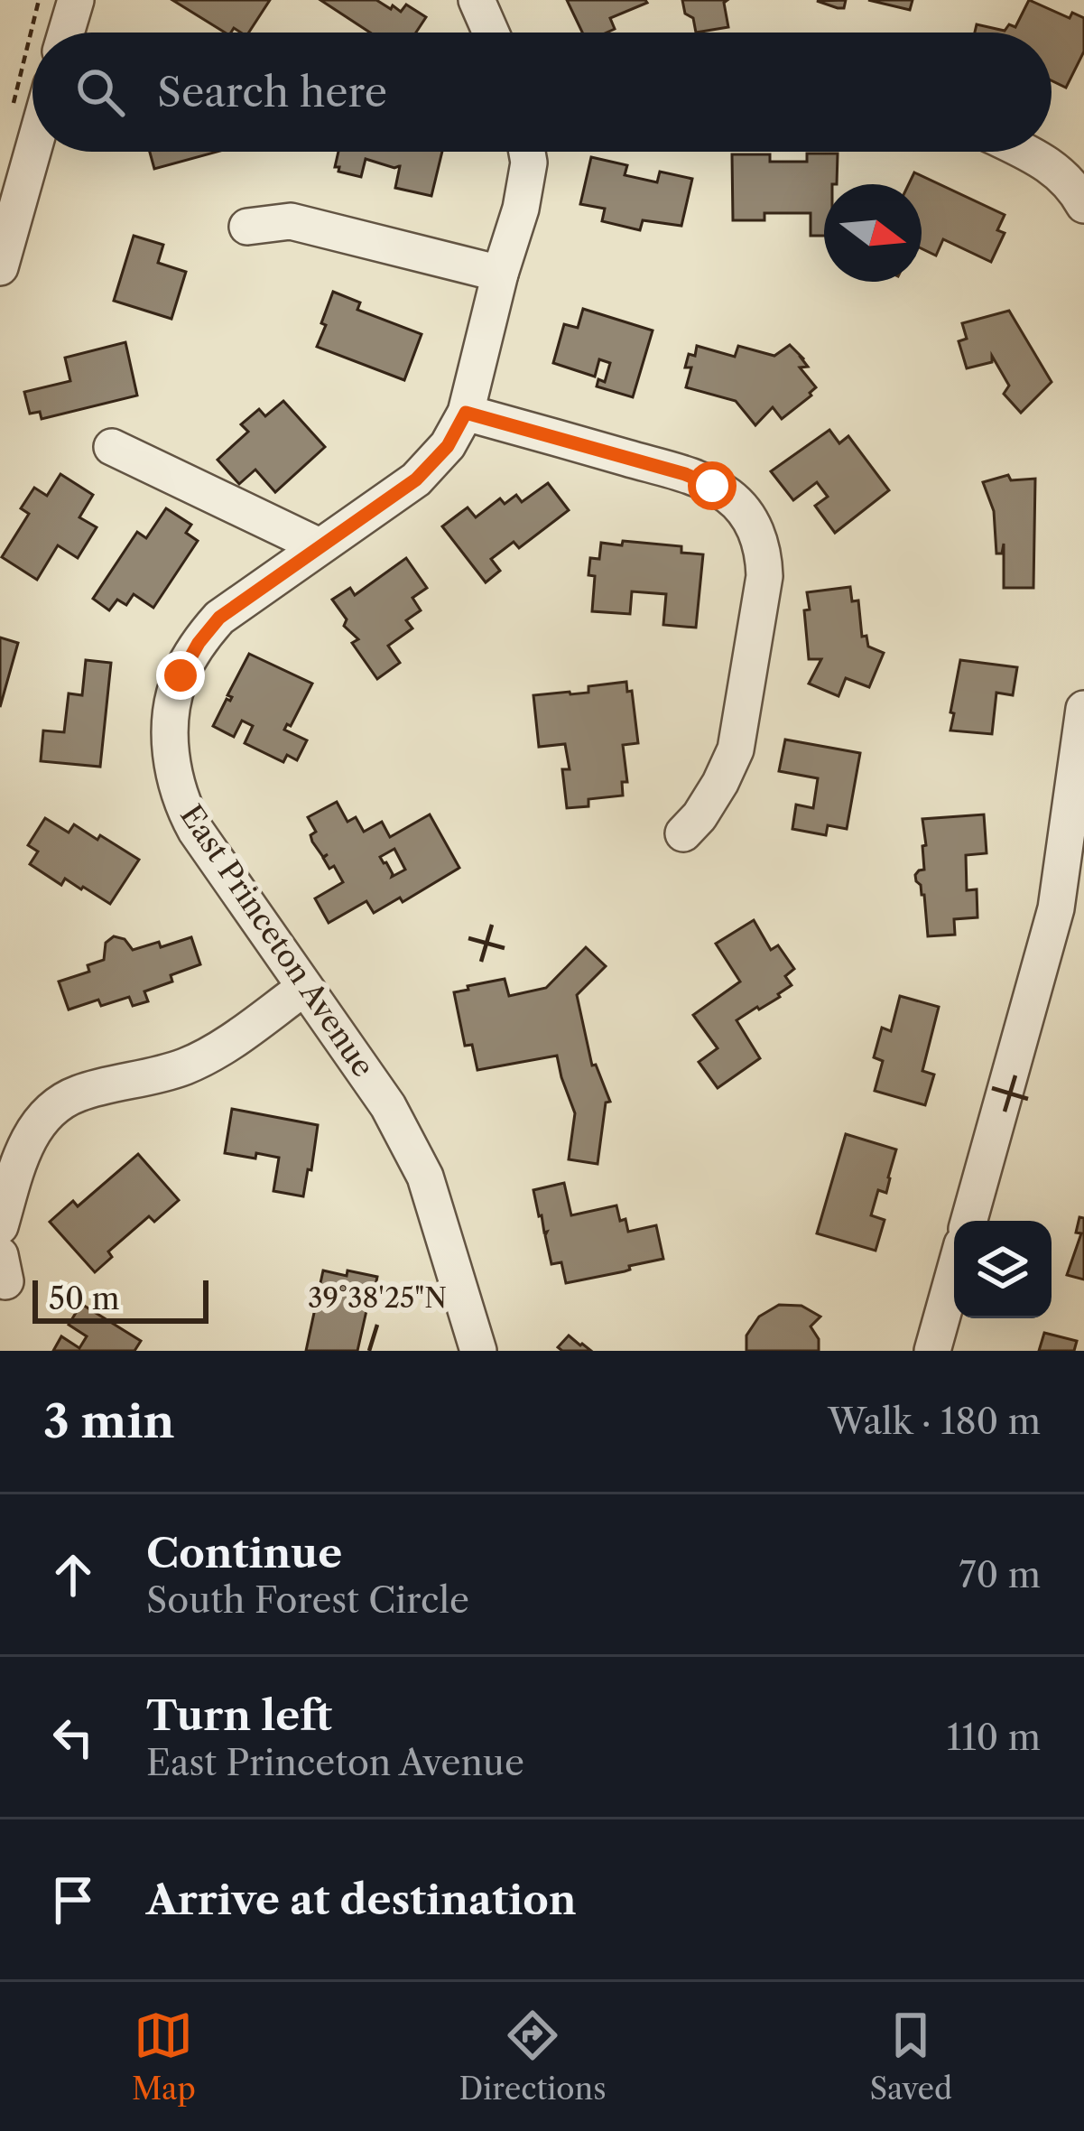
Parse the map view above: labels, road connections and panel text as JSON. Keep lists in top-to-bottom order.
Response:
{
  "streets": {
    "street": ["East Princeton Avenue"]
  },
  "scale_bar": "50 m",
  "north": "right",
  "page": {
    "search": "Search here",
    "scale": "50 m",
    "heading": ["3 min", "Walk · 180 m"],
    "list": [
      ["Continue", "South Forest Circle", "70 m"],
      ["Turn left", "East Princeton Avenue", "110 m"],
      "Arrive at destination"
    ],
    "nav": ["Map", "Directions", "Saved"]
  },
  "coordinates": ["39°38'25\"N"]
}
